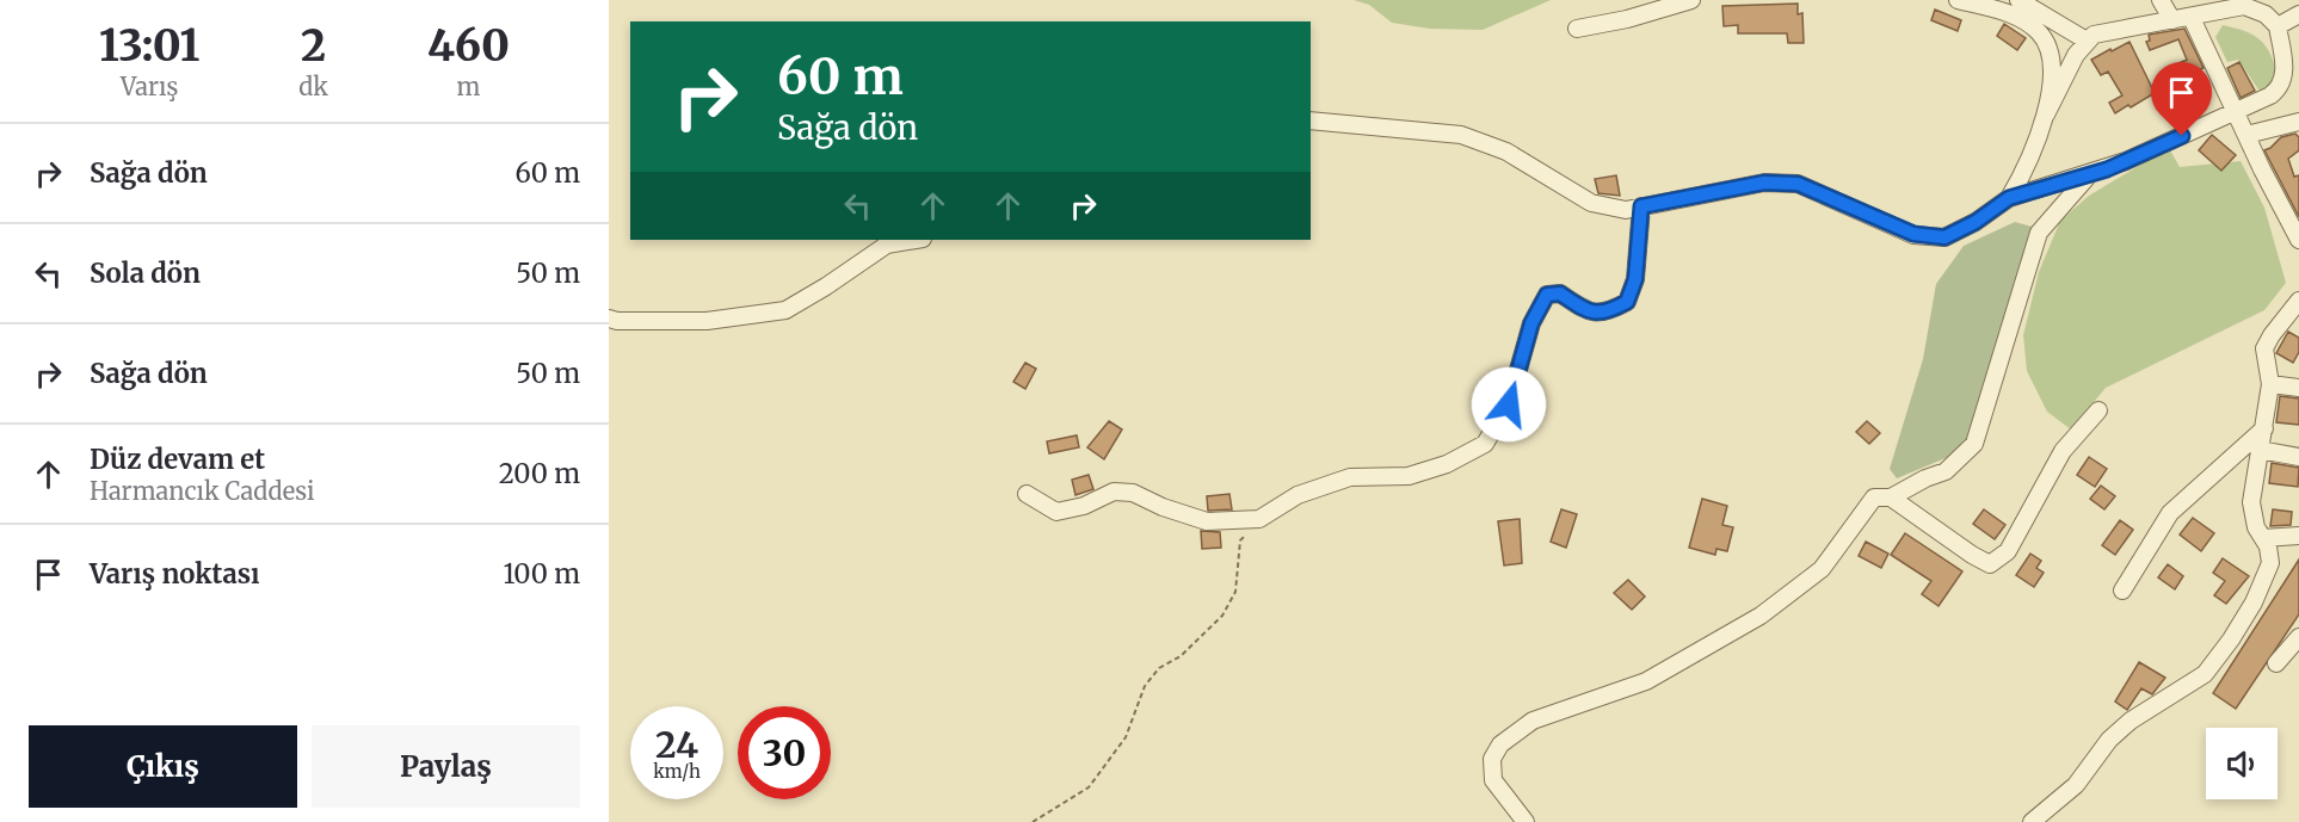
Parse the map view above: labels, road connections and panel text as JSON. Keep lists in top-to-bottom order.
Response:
{
  "page": {
    "eta": [
      "13:01",
      "Varış",
      "2",
      "dk",
      "460",
      "m"
    ],
    "turn": ["60 m", "Sağa dön"],
    "list": [
      {
        "name": "Sağa dön",
        "value": "60 m"
      },
      {
        "name": "Sola dön",
        "value": "50 m"
      },
      {
        "name": "Sağa dön",
        "value": "50 m"
      },
      {
        "name": "Düz devam et",
        "note": "Harmancık Caddesi",
        "value": "200 m"
      },
      {
        "name": "Varış noktası",
        "value": "100 m"
      }
    ],
    "speed": "24 km/h",
    "limit": "30",
    "buttons": ["Çıkış", "Paylaş"]
  }
}
